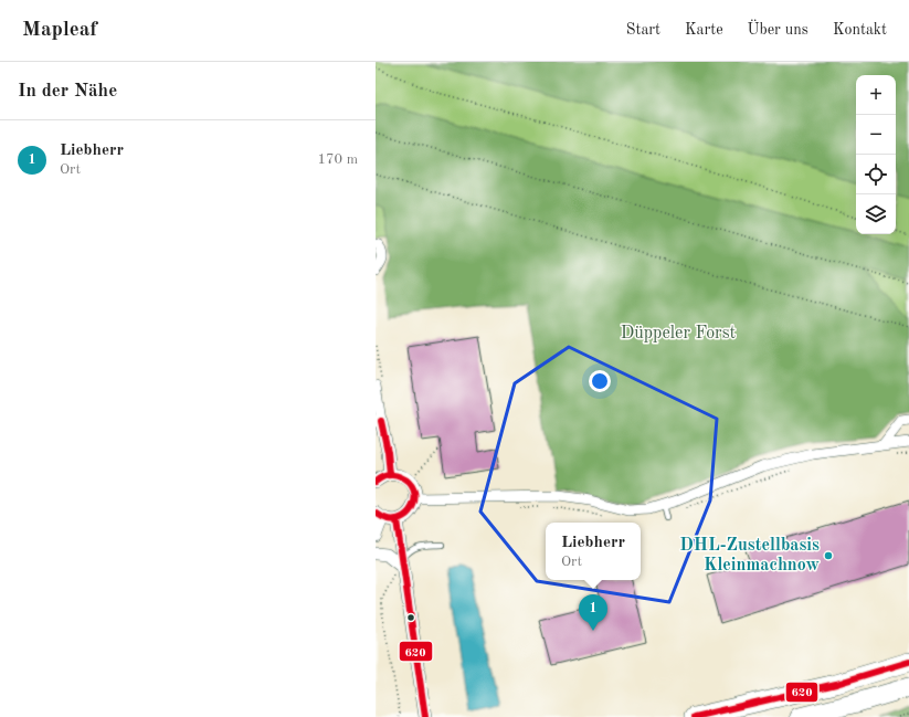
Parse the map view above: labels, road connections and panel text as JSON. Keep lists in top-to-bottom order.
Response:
{
  "parks": ["Düppeler Forst"],
  "places": ["DHL-Zustellbasis Kleinmachnow"],
  "lines": ["transit line 620"],
  "page": {
    "header": "Mapleaf",
    "nav": [
      "Start",
      "Karte",
      "Über uns",
      "Kontakt"
    ],
    "heading": "In der Nähe",
    "map_buttons": ["+", "−"],
    "list": [
      {
        "mark": "1",
        "name": "Liebherr",
        "note": "Ort",
        "value": "170 m"
      }
    ],
    "popup": ["Liebherr", "Ort"],
    "pins": "1"
  }
}
